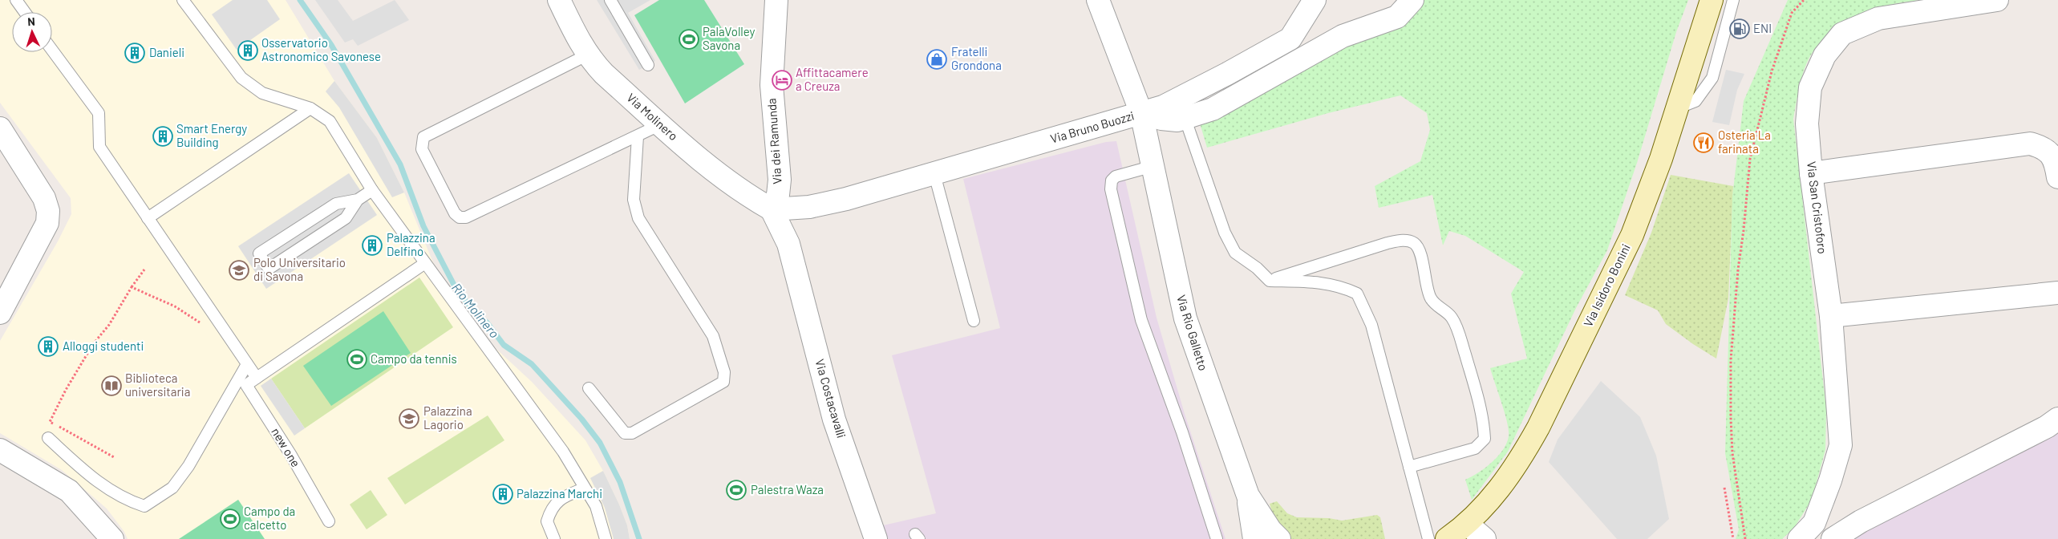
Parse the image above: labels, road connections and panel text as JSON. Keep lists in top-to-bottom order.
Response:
{
  "streets": {
    "street": [
      "Via Molinero",
      "Via Bruno Buozzi",
      "Via dei Ramunda",
      "Via San Cristoforo",
      "Via Isidoro Bonini",
      "Via Rio Galletto",
      "Via Costacavalli"
    ],
    "lane": ["new one"]
  },
  "crossings": [
    ["Via Molinero", "Via Bruno Buozzi"],
    ["Via Molinero", "Via dei Ramunda"],
    ["Via Molinero", "Via Costacavalli"],
    ["Via Bruno Buozzi", "Via dei Ramunda"],
    ["Via Bruno Buozzi", "Via Rio Galletto"],
    ["Via Bruno Buozzi", "Via Costacavalli"],
    ["Via dei Ramunda", "Via Costacavalli"]
  ],
  "water": ["Rio Molinero"],
  "places": {
    "fuel station": ["ENI"],
    "sports": [
      "PalaVolley Savona",
      "Campo da tennis",
      "Palestra Waza",
      "Campo da calcetto"
    ],
    "building": [
      "Osservatorio Astronomico Savonese",
      "Danieli",
      "Smart Energy Building",
      "Palazzina Delfino",
      "Alloggi studenti",
      "Palazzina Marchi"
    ],
    "shop": ["Fratelli Grondona"],
    "hotel": ["Affittacamere a Creuza"],
    "restaurant": ["Osteria La farinata"],
    "school or university": ["Polo Universitario di Savona", "Palazzina Lagorio"],
    "library": ["Biblioteca universitaria"]
  },
  "north": "top"
}
